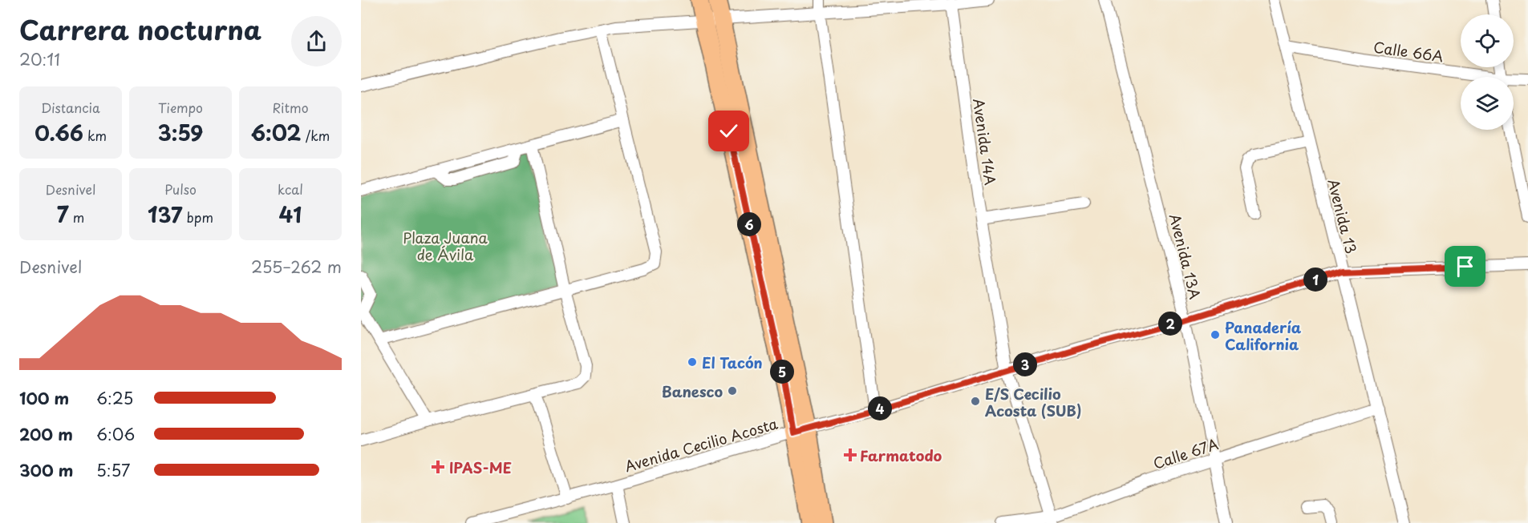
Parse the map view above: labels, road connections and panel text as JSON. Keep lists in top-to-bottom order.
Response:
{
  "streets": {
    "street": [
      "Calle 66A",
      "Avenida 14A",
      "Avenida 13",
      "Avenida 13A",
      "Avenida Cecilio Acosta",
      "Calle 67A"
    ]
  },
  "crossings": [
    ["Calle 66A", "Avenida 13"],
    ["Avenida 14A", "Avenida Cecilio Acosta"],
    ["Avenida 14A", "Calle 67A"],
    ["Avenida 13", "Avenida Cecilio Acosta"],
    ["Avenida 13", "Calle 67A"],
    ["Avenida 13A", "Avenida Cecilio Acosta"],
    ["Avenida 13A", "Calle 67A"]
  ],
  "parks": ["Plaza Juana de Ávila"],
  "places": {
    "other": [
      "Panadería California",
      "El Tacón",
      "Banesco",
      "E/S Cecilio Acosta (SUB)"
    ],
    "health": ["Farmatodo", "IPAS-ME"]
  },
  "page": {
    "heading": ["Carrera nocturna", "20:11"],
    "stats": [
      ["Distancia", "0.66 km"],
      ["Tiempo", "3:59"],
      ["Ritmo", "6:02 /km"],
      ["Desnivel", "7 m"],
      ["Pulso", "137 bpm"],
      ["kcal", "41"]
    ],
    "pins": [
      "6",
      "1",
      "2",
      "3",
      "5",
      "4"
    ],
    "chart": ["Desnivel", "255–262 m"],
    "list": [
      {
        "name": "100 m",
        "note": "6:25"
      },
      {
        "name": "200 m",
        "note": "6:06"
      },
      {
        "name": "300 m",
        "note": "5:57"
      }
    ]
  }
}
